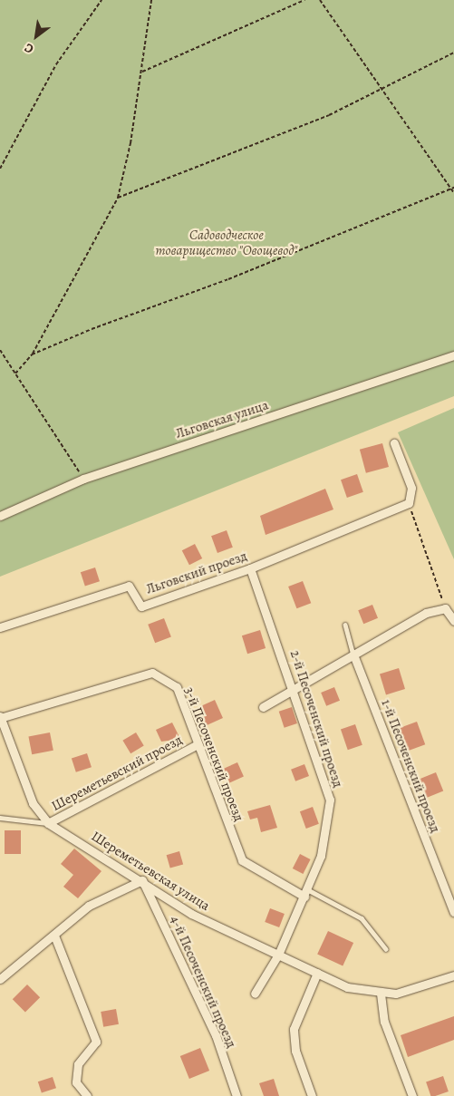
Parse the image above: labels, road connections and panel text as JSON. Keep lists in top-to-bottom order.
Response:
{
  "streets": {
    "street": [
      "Льговская улица",
      "Льговский проезд",
      "2-й Песоченский проезд",
      "3-й Песоченский проезд",
      "1-й Песоченский проезд",
      "Шереметьевский проезд",
      "Шереметьевская улица",
      "4-й Песоченский проезд"
    ]
  },
  "crossings": [
    ["Льговский проезд", "2-й Песоченский проезд"],
    ["2-й Песоченский проезд", "3-й Песоченский проезд"],
    ["2-й Песоченский проезд", "Шереметьевская улица"],
    ["3-й Песоченский проезд", "Шереметьевский проезд"],
    ["3-й Песоченский проезд", "Шереметьевская улица"],
    ["Шереметьевский проезд", "Шереметьевская улица"],
    ["Шереметьевская улица", "4-й Песоченский проезд"]
  ],
  "parks": ["Садоводческое товарищество \"Овощевод\""],
  "north": "bottom left"
}
